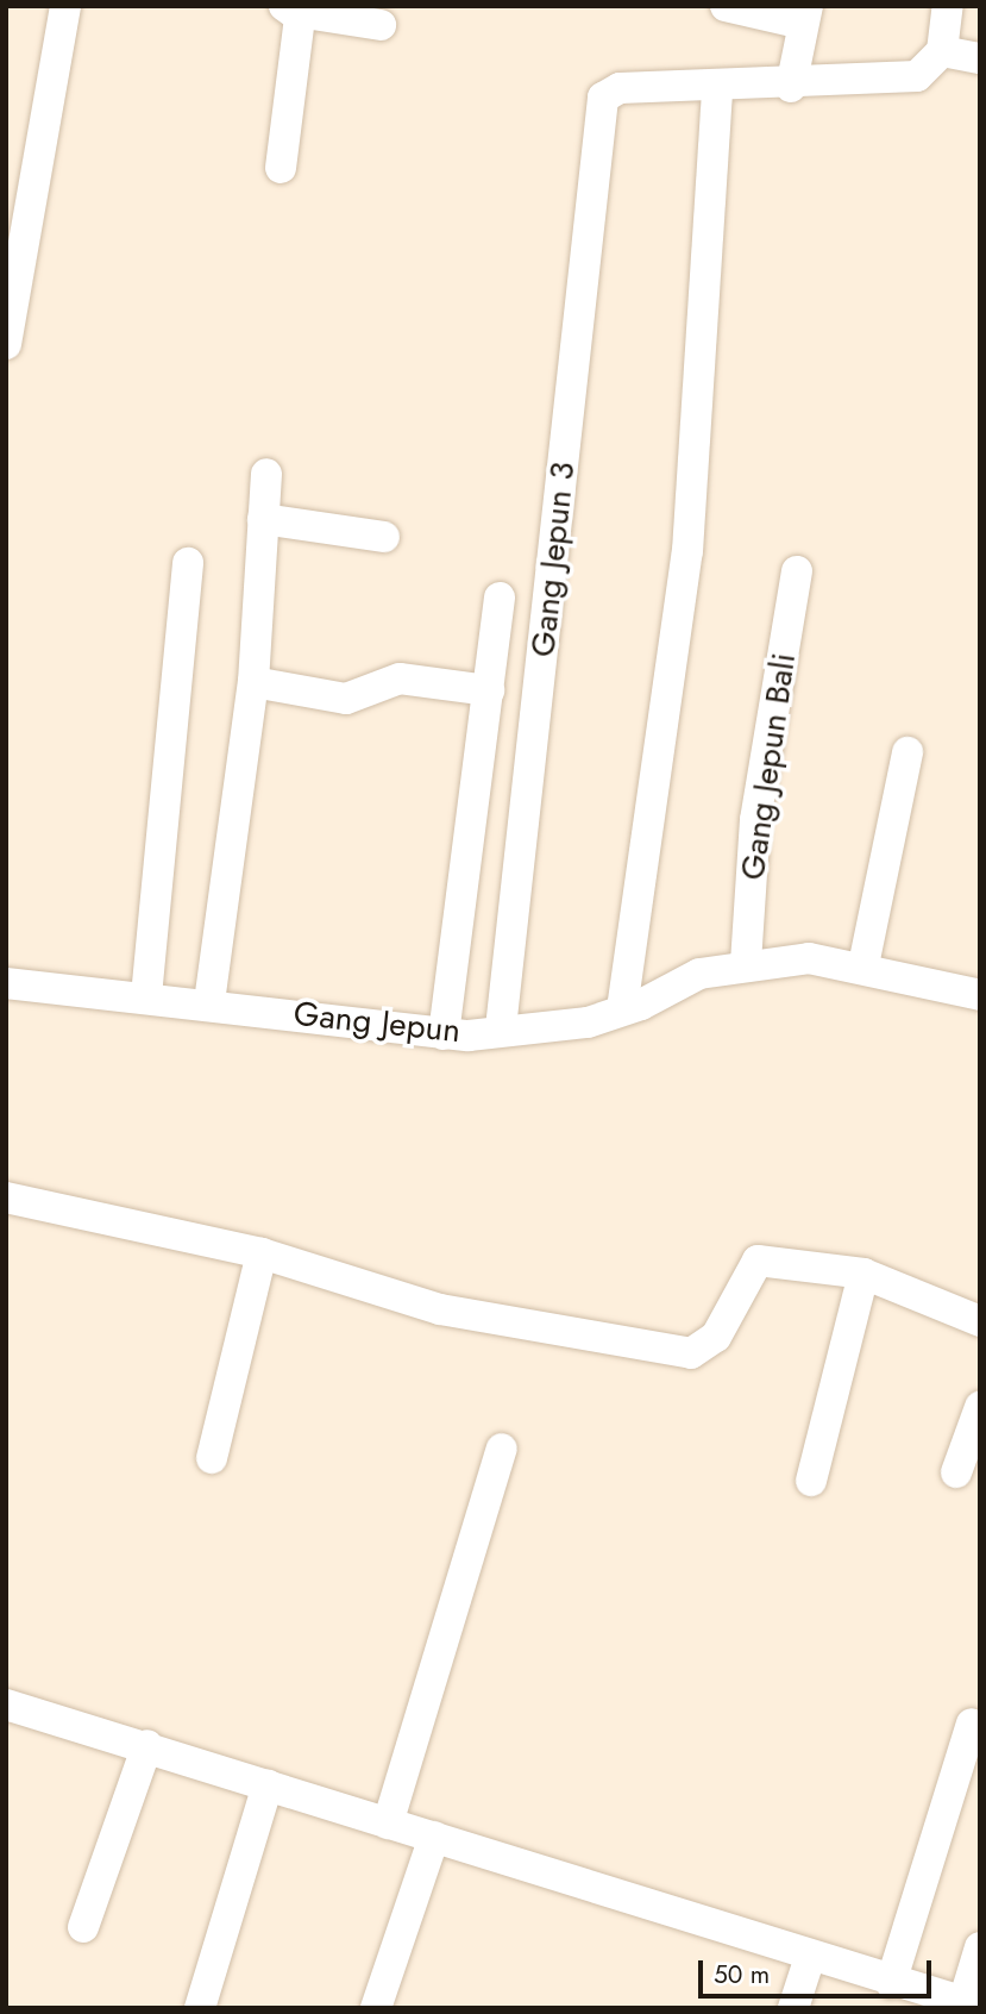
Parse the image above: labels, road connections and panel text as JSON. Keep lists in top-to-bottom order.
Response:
{
  "streets": {
    "street": ["Gang Jepun 3", "Gang Jepun Bali", "Gang Jepun"]
  },
  "crossings": [
    ["Gang Jepun 3", "Gang Jepun"],
    ["Gang Jepun Bali", "Gang Jepun"]
  ],
  "scale_bar": "50 m"
}
